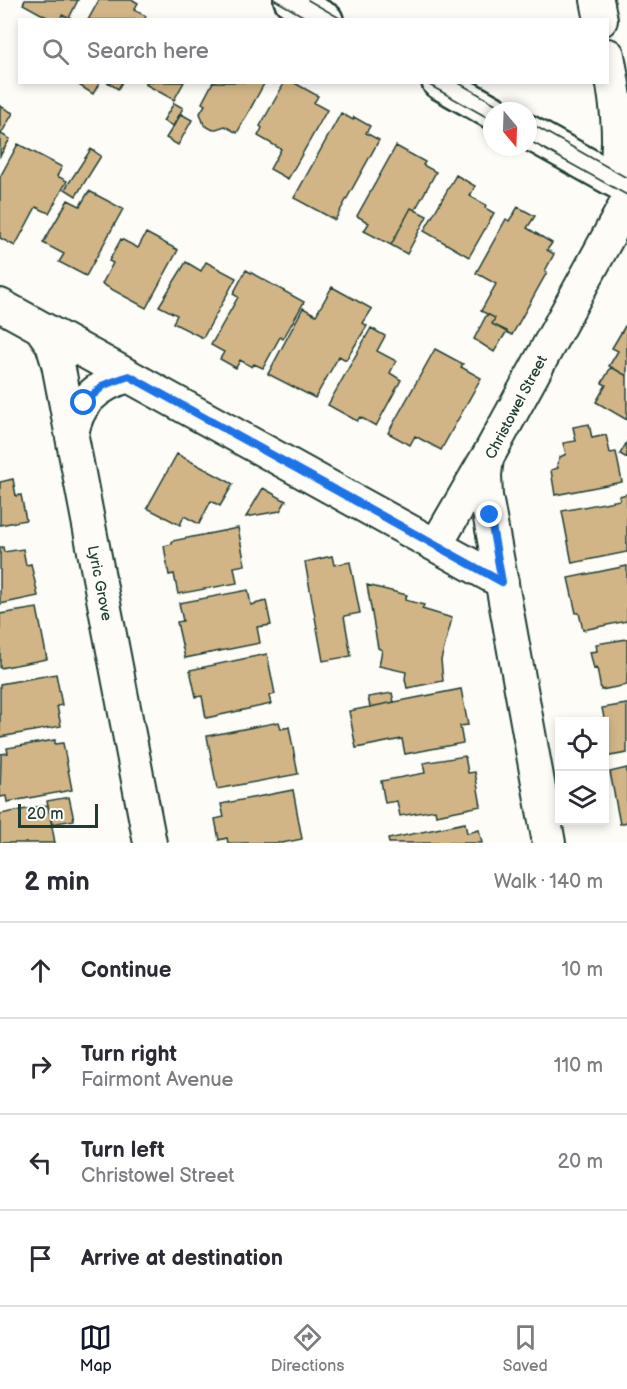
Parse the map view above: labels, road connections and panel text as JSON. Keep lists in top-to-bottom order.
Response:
{
  "streets": {
    "street": ["Christowel Street", "Lyric Grove"]
  },
  "scale_bar": "20 m",
  "north": "bottom",
  "page": {
    "search": "Search here",
    "scale": "20 m",
    "heading": ["2 min", "Walk · 140 m"],
    "list": [
      ["Continue", "10 m"],
      ["Turn right", "Fairmont Avenue", "110 m"],
      ["Turn left", "Christowel Street", "20 m"],
      "Arrive at destination"
    ],
    "nav": ["Map", "Directions", "Saved"]
  }
}
